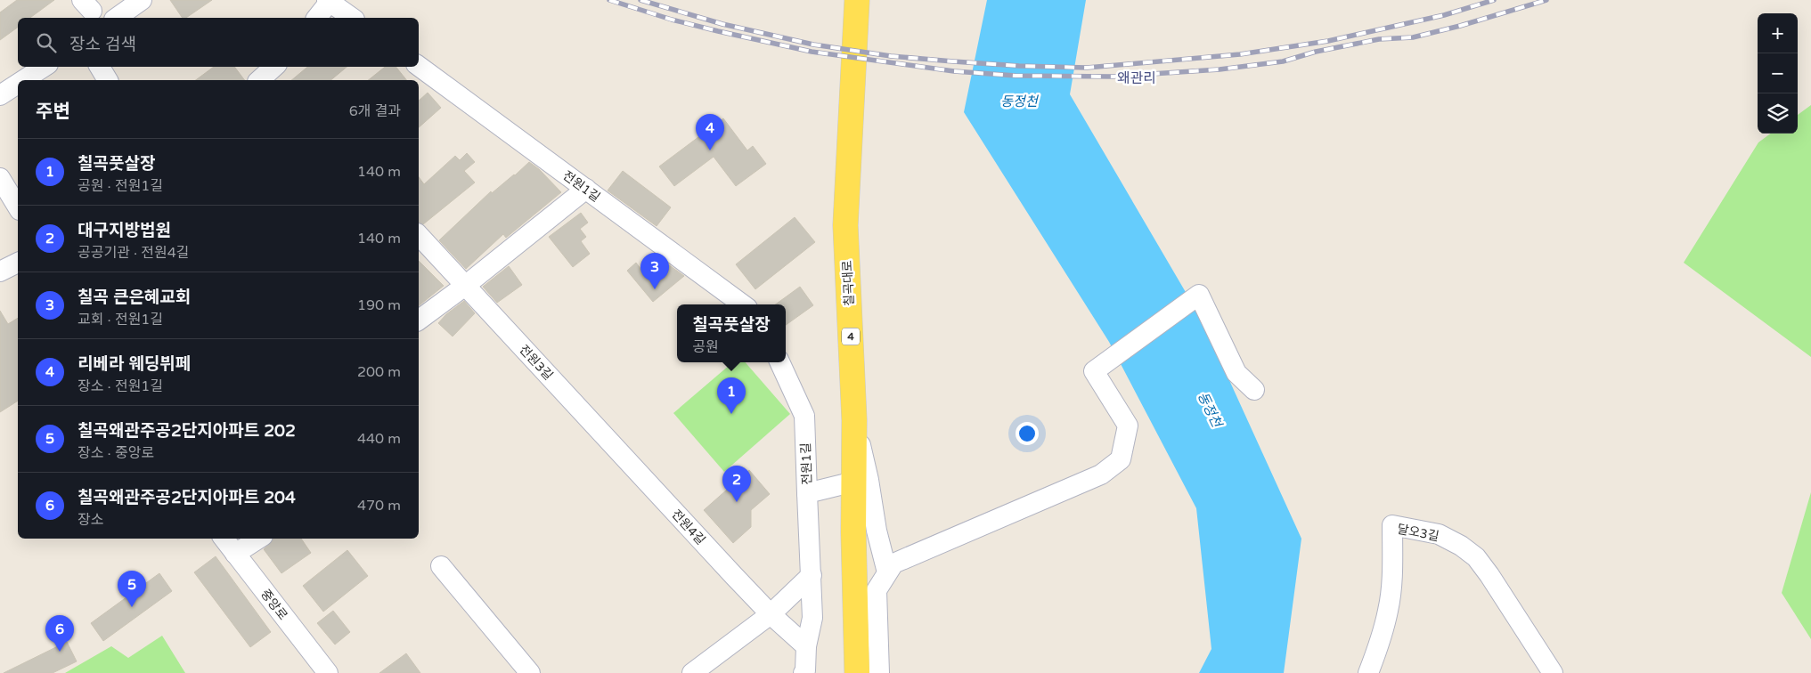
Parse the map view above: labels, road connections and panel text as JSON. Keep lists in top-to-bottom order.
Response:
{
  "streets": {
    "main road": ["칠곡대로", "4"],
    "street": [
      "전원1길",
      "전원3길",
      "전원4길",
      "달오3길",
      "중앙로"
    ]
  },
  "crossings": [
    ["전원1길", "전원4길"],
    ["전원3길", "전원4길"]
  ],
  "districts": ["왜관리"],
  "water": ["동정천"],
  "page": {
    "map_buttons": ["+", "−"],
    "search": "장소 검색",
    "heading": ["주변", "6개 결과"],
    "pins": [
      "4",
      "3",
      "1",
      "2",
      "5",
      "6"
    ],
    "list": [
      {
        "mark": "1",
        "name": "칠곡풋살장",
        "note": "공원 · 전원1길",
        "value": "140 m"
      },
      {
        "mark": "2",
        "name": "대구지방법원",
        "note": "공공기관 · 전원4길",
        "value": "140 m"
      },
      {
        "mark": "3",
        "name": "칠곡 큰은혜교회",
        "note": "교회 · 전원1길",
        "value": "190 m"
      },
      {
        "mark": "4",
        "name": "리베라 웨딩뷔페",
        "note": "장소 · 전원1길",
        "value": "200 m"
      },
      {
        "mark": "5",
        "name": "칠곡왜관주공2단지아파트 202",
        "note": "장소 · 중앙로",
        "value": "440 m"
      },
      {
        "mark": "6",
        "name": "칠곡왜관주공2단지아파트 204",
        "note": "장소",
        "value": "470 m"
      }
    ],
    "popup": ["칠곡풋살장", "공원"]
  }
}
